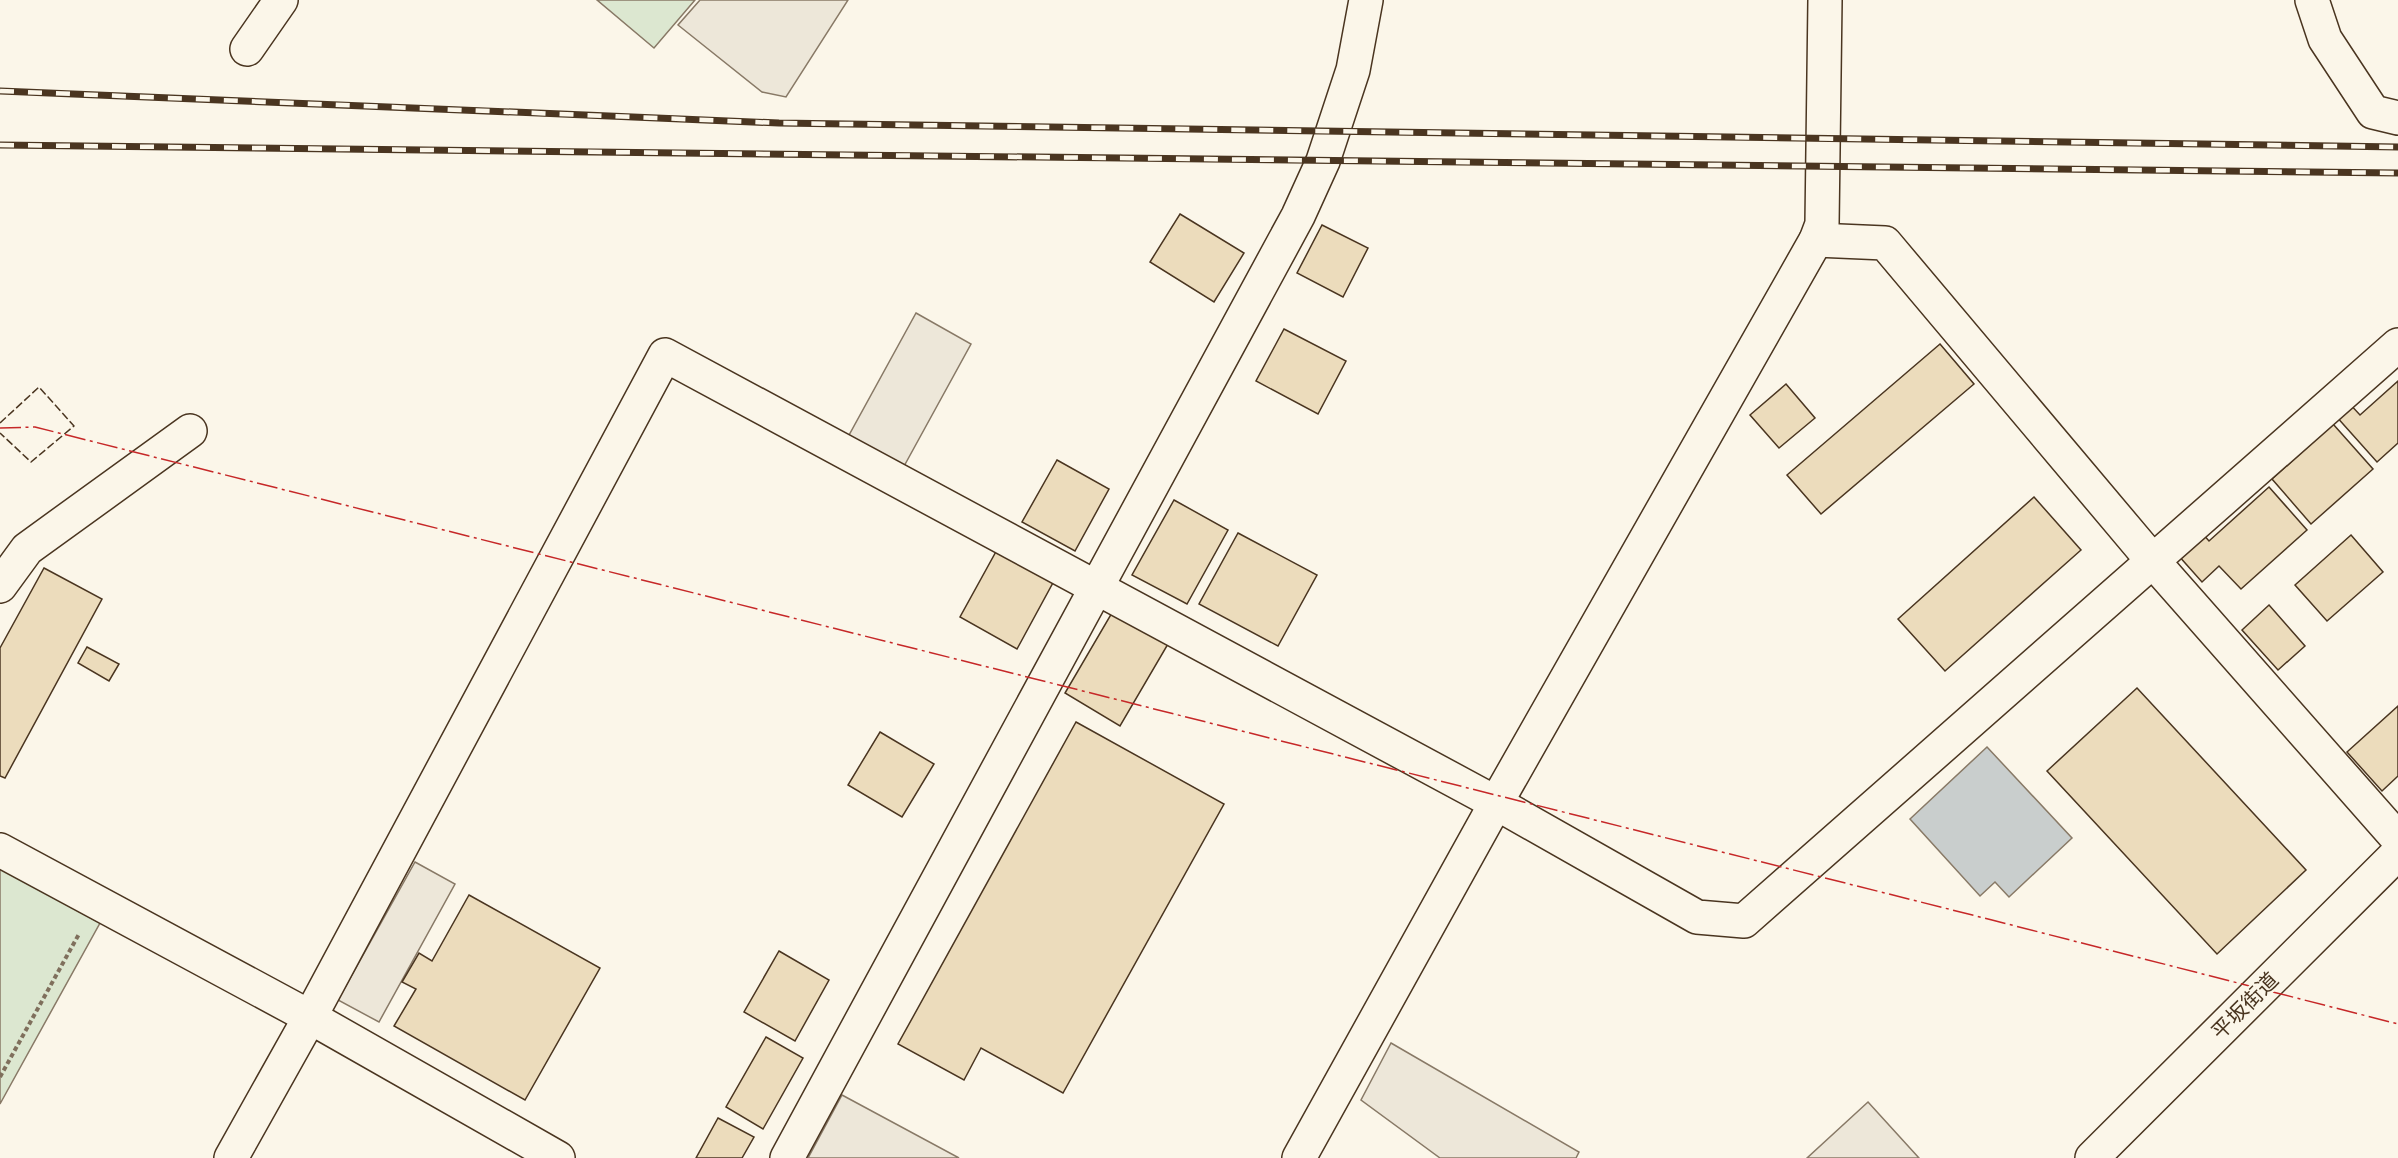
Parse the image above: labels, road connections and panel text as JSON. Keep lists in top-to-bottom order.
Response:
{
  "streets": {
    "street": ["平坂街道"]
  }
}
